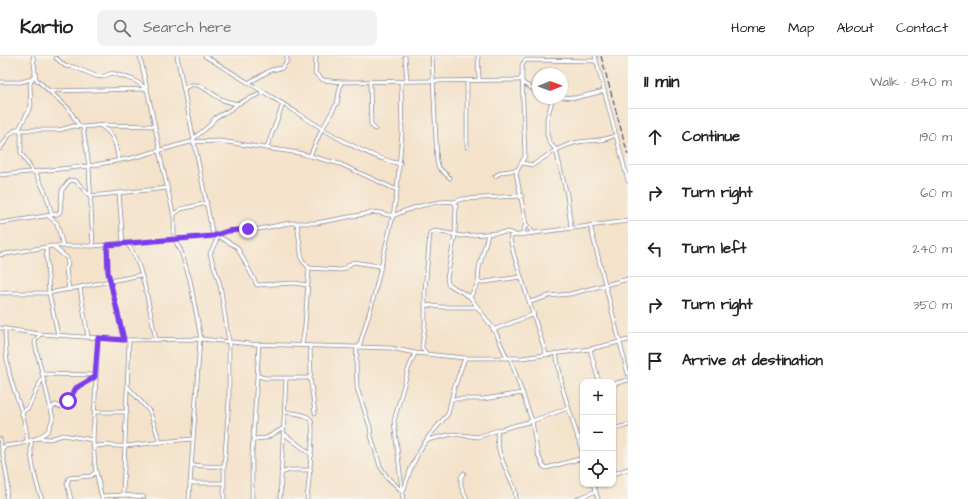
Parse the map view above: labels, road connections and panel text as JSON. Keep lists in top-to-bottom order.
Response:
{
  "north": "right",
  "page": {
    "header": "Kartio",
    "search": "Search here",
    "nav": [
      "Home",
      "Map",
      "About",
      "Contact"
    ],
    "heading": ["11 min", "Walk · 840 m"],
    "list": [
      ["Continue", "190 m"],
      ["Turn right", "60 m"],
      ["Turn left", "240 m"],
      ["Turn right", "350 m"],
      "Arrive at destination"
    ],
    "map_buttons": ["+", "−"]
  }
}
